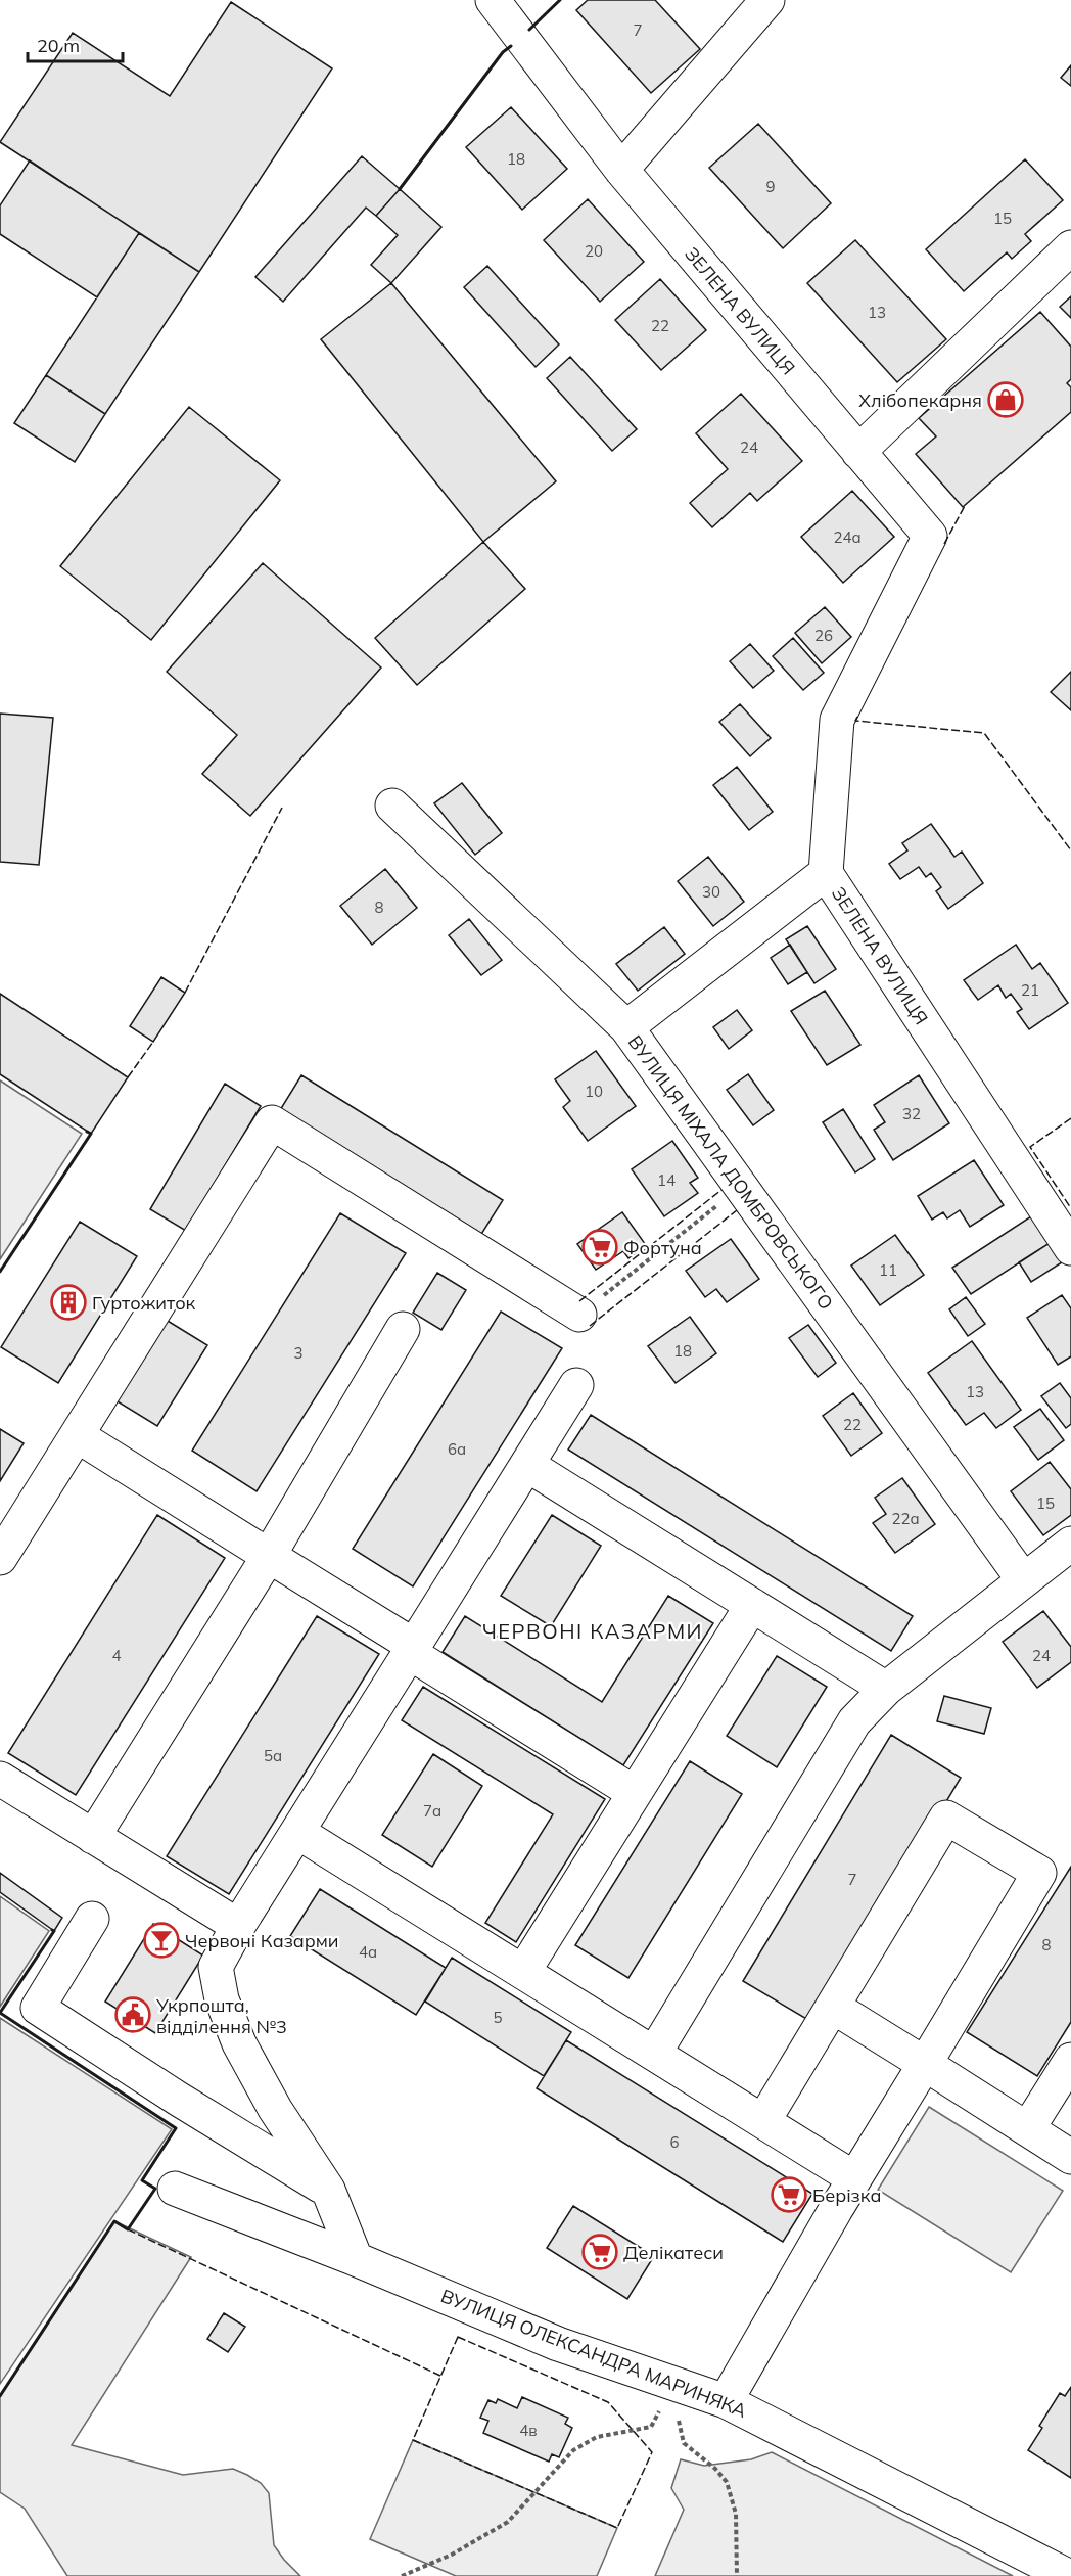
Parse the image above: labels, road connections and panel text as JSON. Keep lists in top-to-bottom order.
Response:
{
  "streets": {
    "street": ["ЗЕЛЕНА ВУЛИЦЯ", "ВУЛИЦЯ МІХАЛА ДОМБРОВСЬКОГО", "ВУЛИЦЯ ОЛЕКСАНДРА МАРИНЯКА"]
  },
  "districts": ["ЧЕРВОНІ КАЗАРМИ"],
  "places": {
    "shop": ["Хлібопекарня"],
    "supermarket": ["Фортуна", "Берізка", "Делікатеси"],
    "building": ["Гуртожиток"],
    "bar": ["Червоні Казарми"],
    "public building": ["Укрпошта, відділення №3"]
  },
  "house_numbers": [
    "7",
    "18",
    "9",
    "15",
    "20",
    "13",
    "22",
    "24",
    "24а",
    "26",
    "30",
    "8",
    "21",
    "10",
    "32",
    "14",
    "11",
    "18",
    "3",
    "13",
    "22",
    "6а",
    "15",
    "22а",
    "4",
    "24",
    "5а",
    "7а",
    "7",
    "8",
    "4а",
    "5",
    "6",
    "4в"
  ],
  "scale_bar": "20 m"
}
